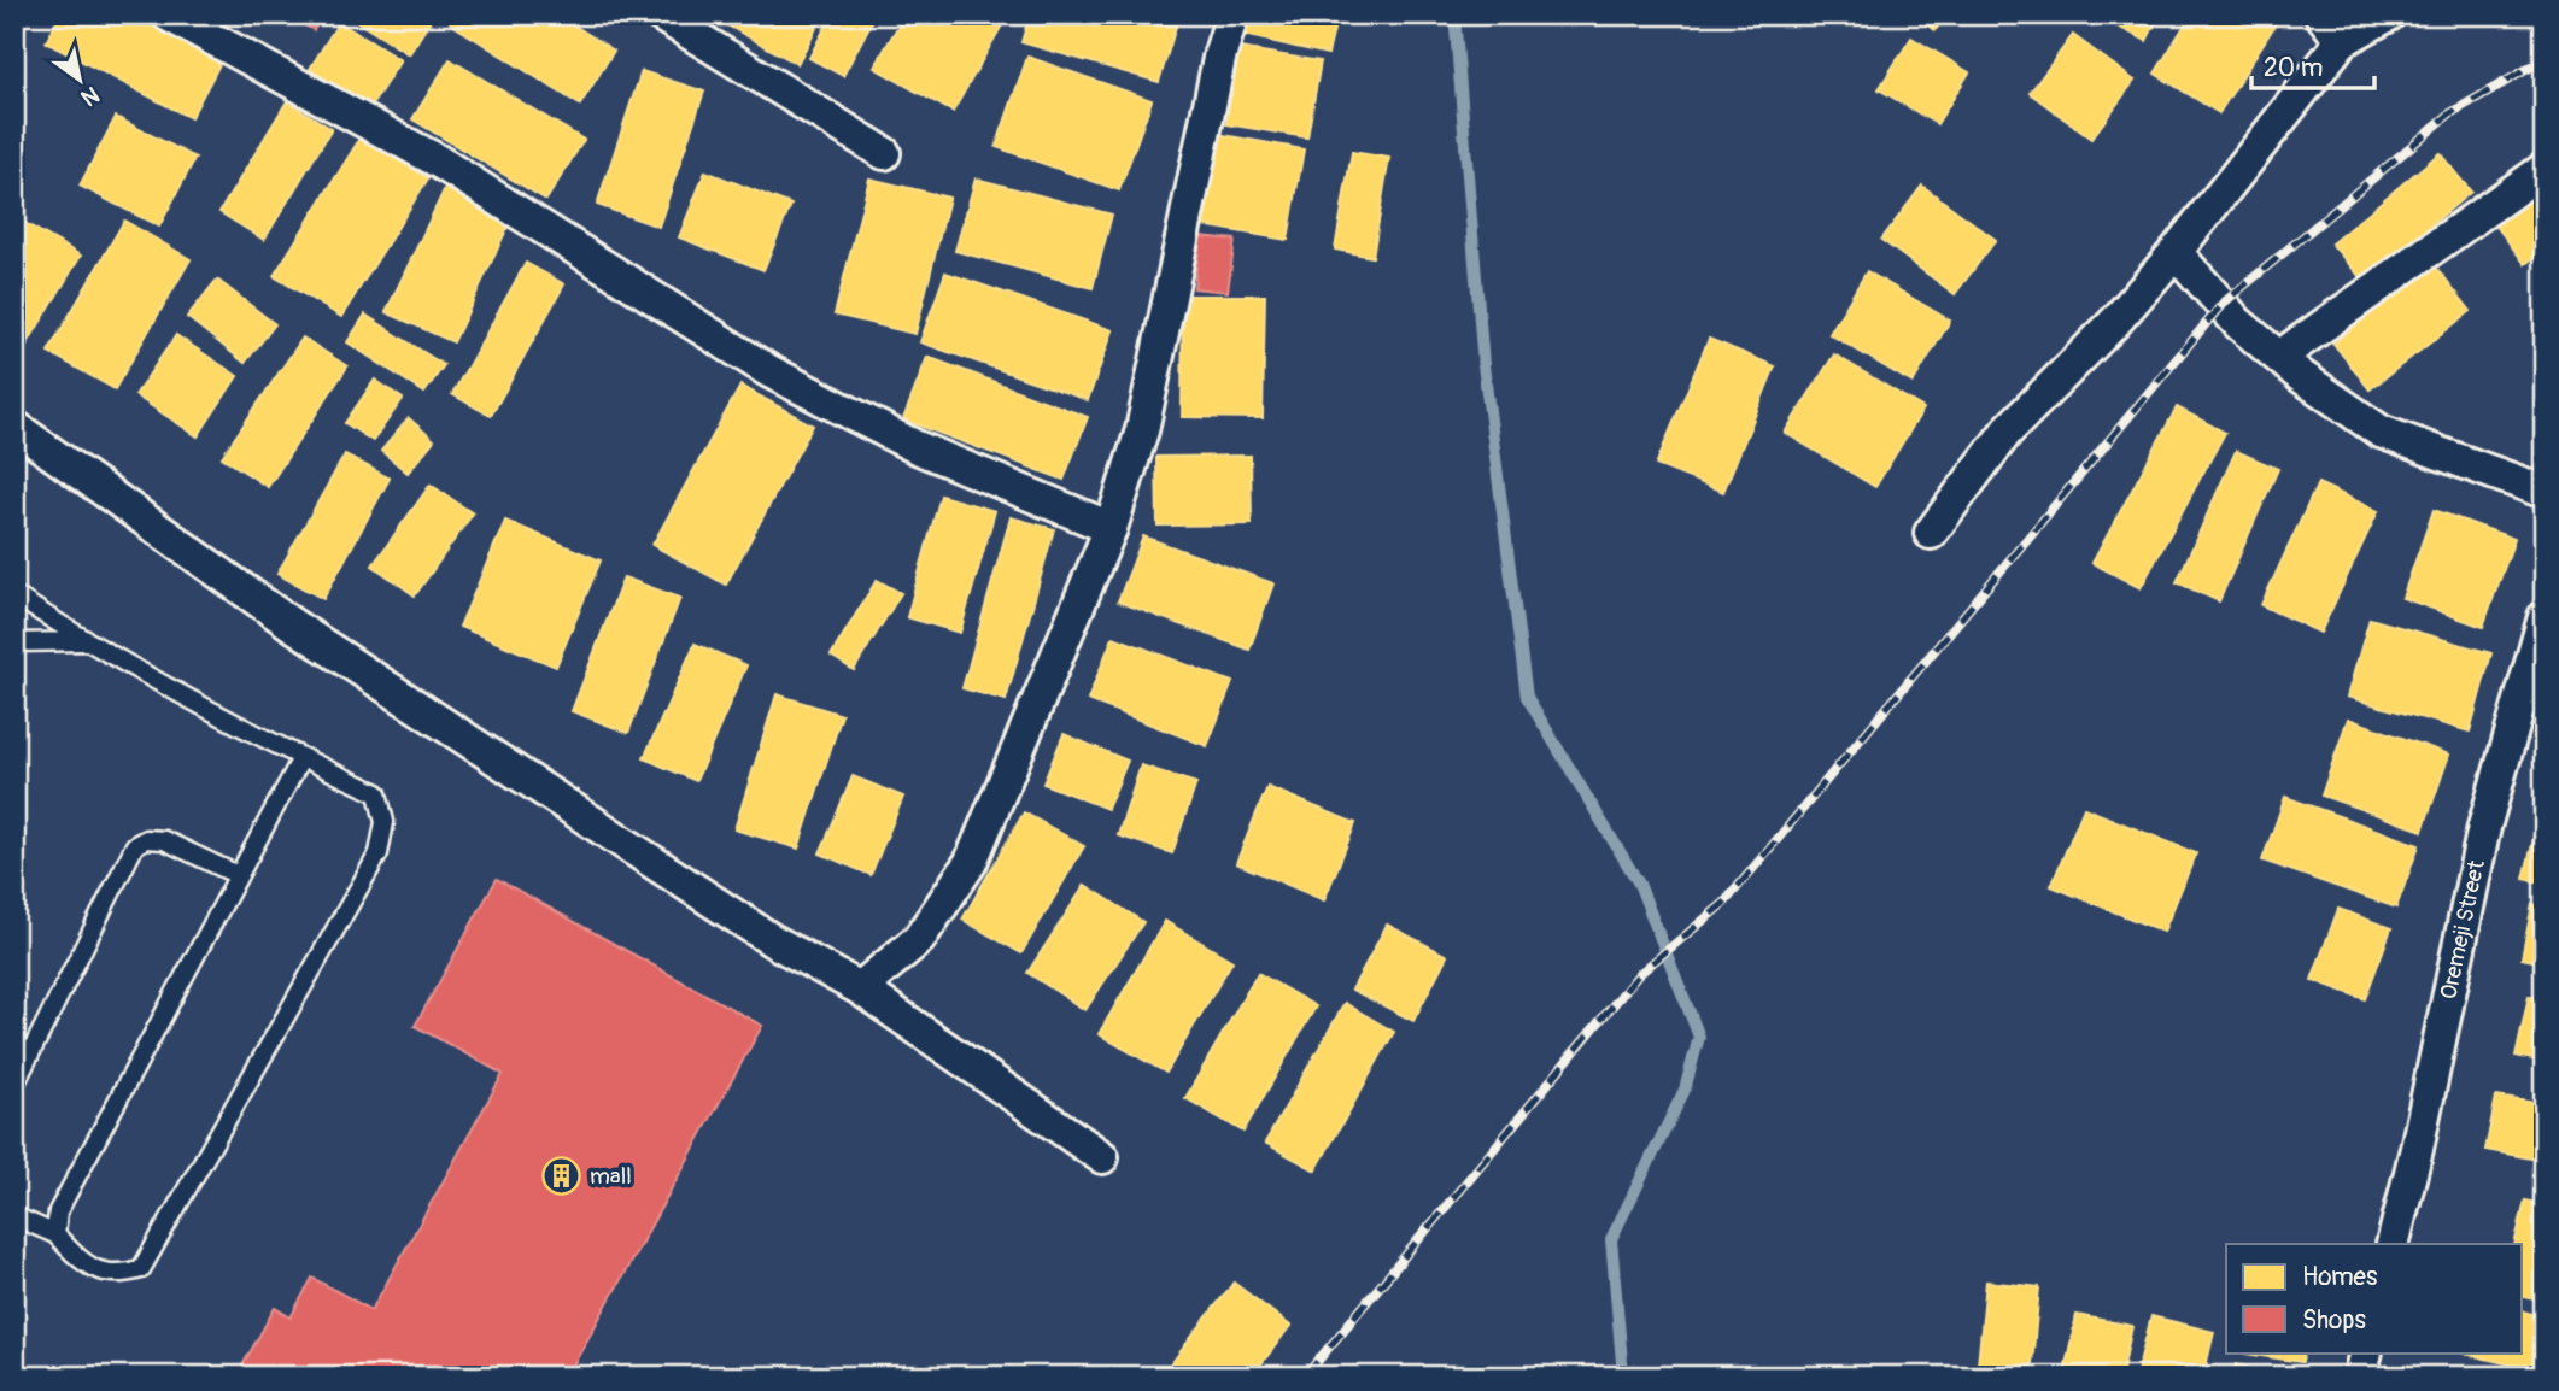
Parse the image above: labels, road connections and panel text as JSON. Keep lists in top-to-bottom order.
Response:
{
  "streets": {
    "street": ["Oremeji Street"]
  },
  "places": {
    "building": ["mall"]
  },
  "legend": ["Homes", "Shops"],
  "scale_bar": "20 m",
  "north": "bottom right"
}
